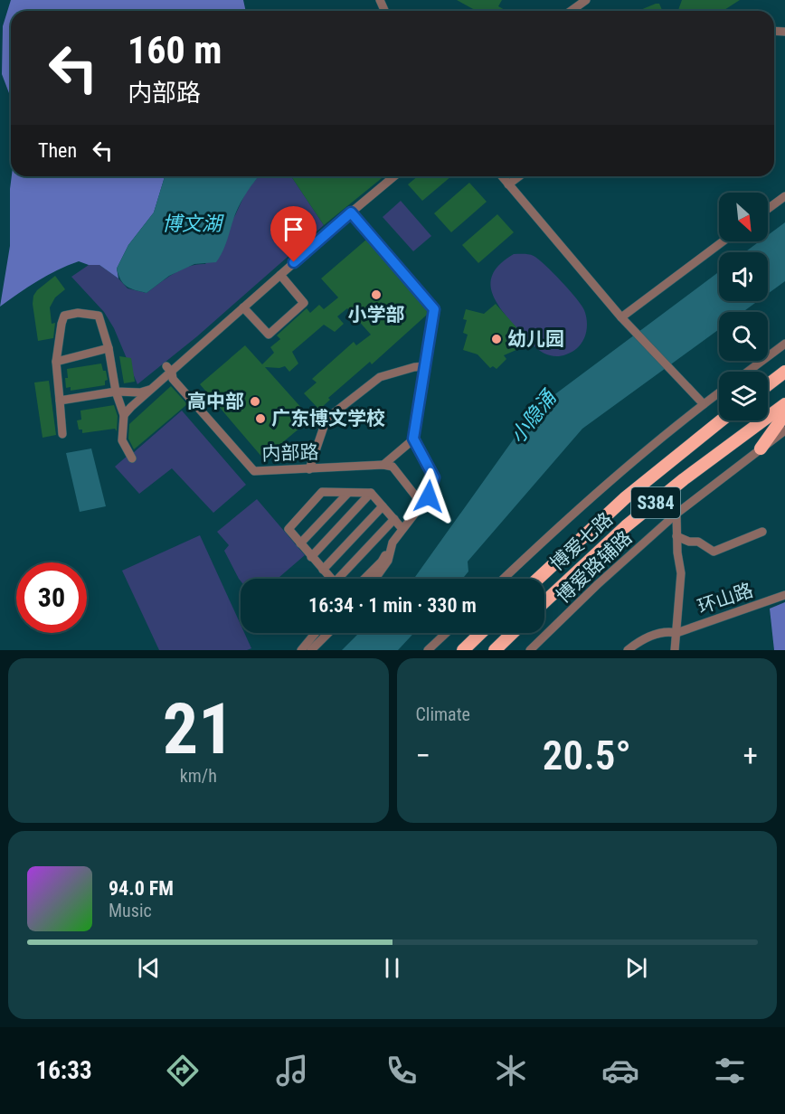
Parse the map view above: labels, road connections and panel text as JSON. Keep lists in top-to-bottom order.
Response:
{
  "streets": {
    "highway": ["S384", "博爱七路"],
    "street": ["内部路", "博爱路辅路", "环山路"]
  },
  "water": ["博文湖", "小隐涌"],
  "places": [
    "小学部",
    "幼儿园",
    "高中部",
    "广东博文学校"
  ],
  "north": "bottom right",
  "page": {
    "turn": ["160 m", "内部路"],
    "then": "Then",
    "limit": "30",
    "trip": "16:34 · 1 min · 330 m",
    "tile": [
      ["21", "km/h"],
      "Climate"
    ],
    "heat": ["−", "20.5°", "+"],
    "song": ["94.0 FM", "Music"],
    "tabs": "16:33"
  }
}
